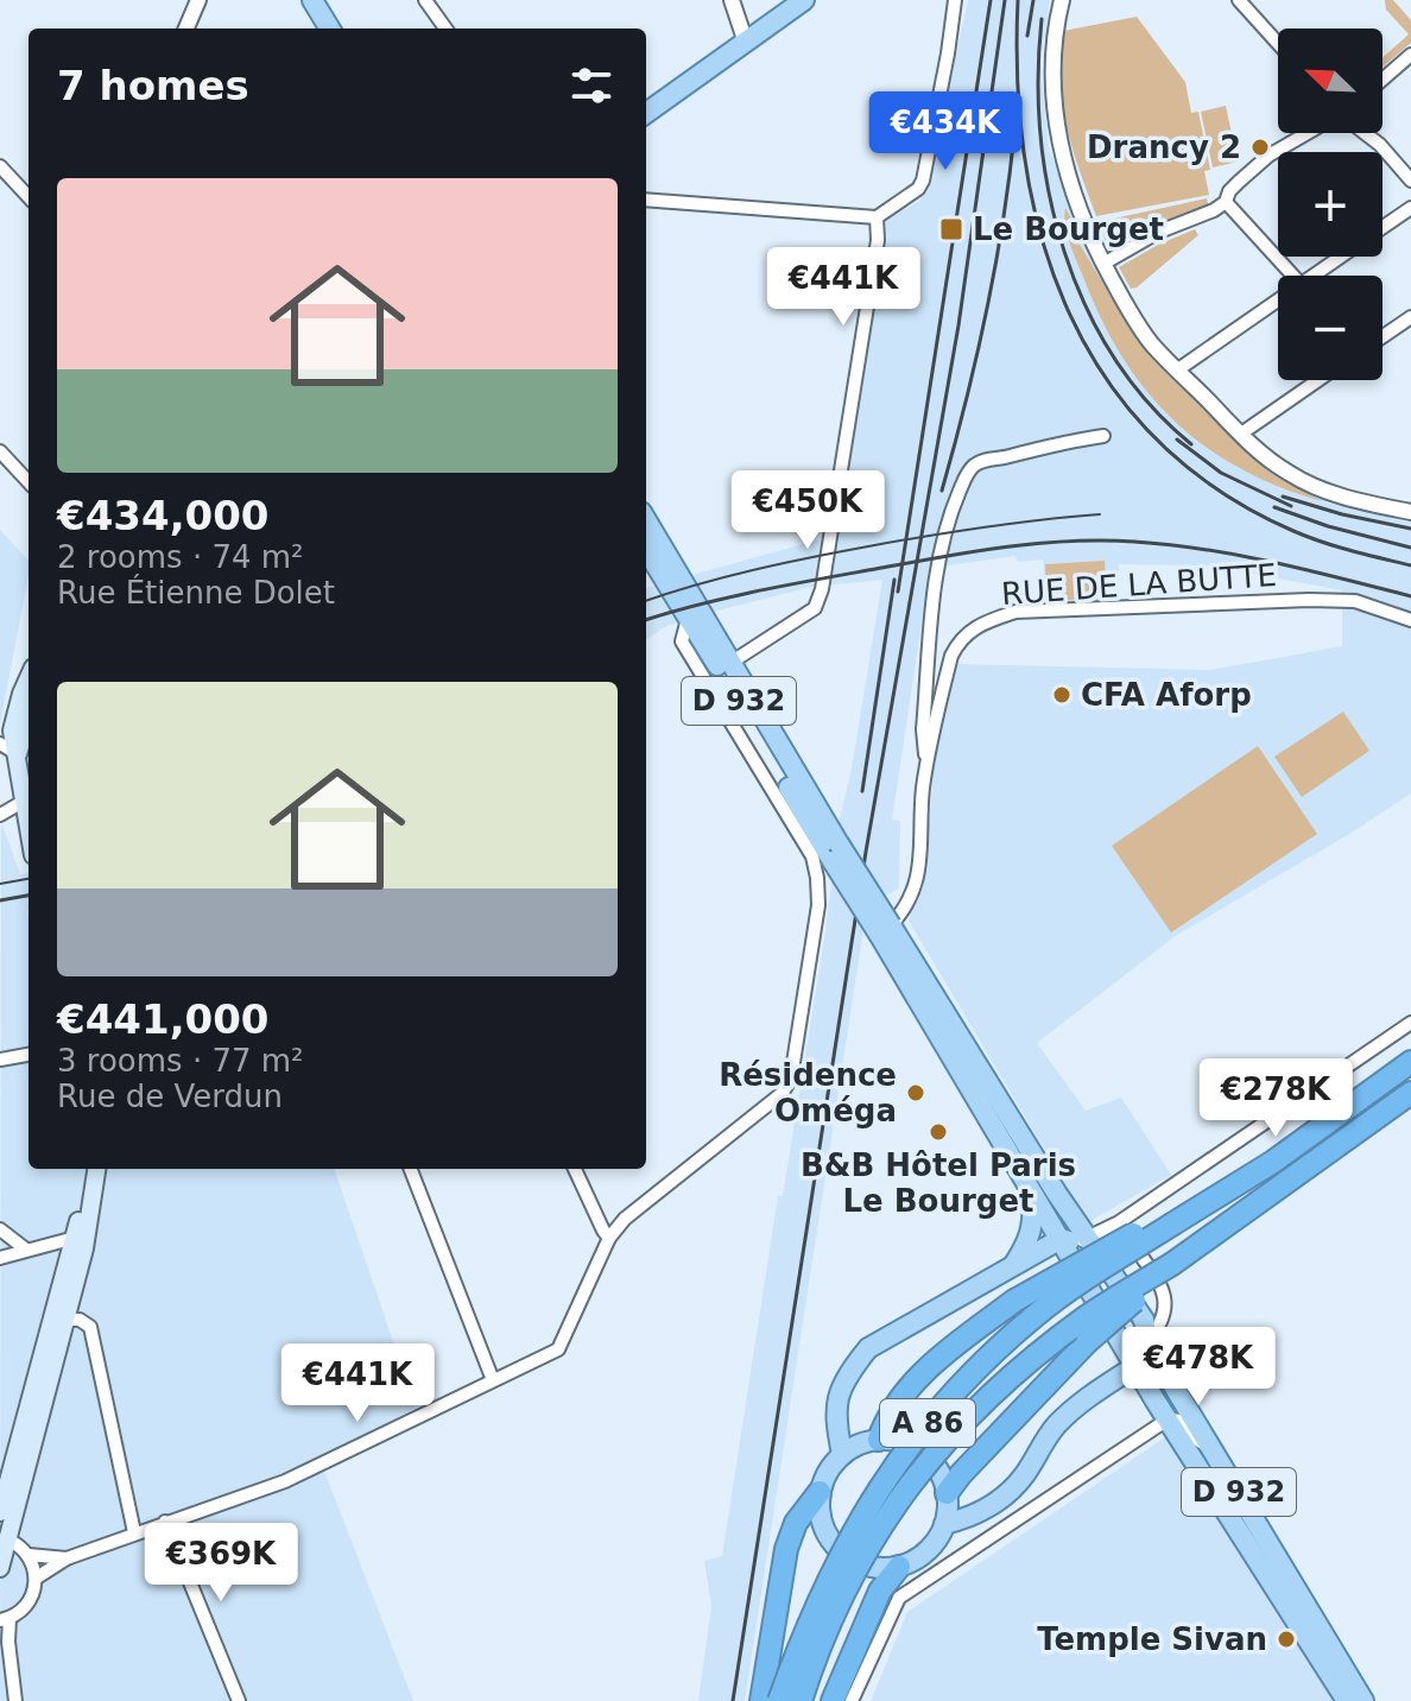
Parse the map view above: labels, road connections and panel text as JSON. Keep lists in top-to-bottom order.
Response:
{
  "streets": {
    "highway": ["A 86"],
    "main road": ["D 932"],
    "street": ["RUE DE LA BUTTE"]
  },
  "crossings": [
    ["RUE DE LA BUTTE", "D 932"]
  ],
  "places": {
    "other": [
      "Drancy 2",
      "CFA Aforp",
      "Résidence Oméga",
      "B&B Hôtel Paris Le Bourget",
      "Temple Sivan"
    ],
    "transit": ["Le Bourget"]
  },
  "north": "top left",
  "page": {
    "map_buttons": ["+", "−"],
    "heading": "7 homes",
    "price": [
      "€434K",
      "€441K",
      "€450K",
      "€278K",
      "€478K",
      "€441K",
      "€369K"
    ],
    "list": [
      {
        "name": "€434,000",
        "note": "2 rooms · 74 m² · Rue Étienne Dolet"
      },
      {
        "name": "€441,000",
        "note": "3 rooms · 77 m² · Rue de Verdun"
      }
    ]
  }
}
